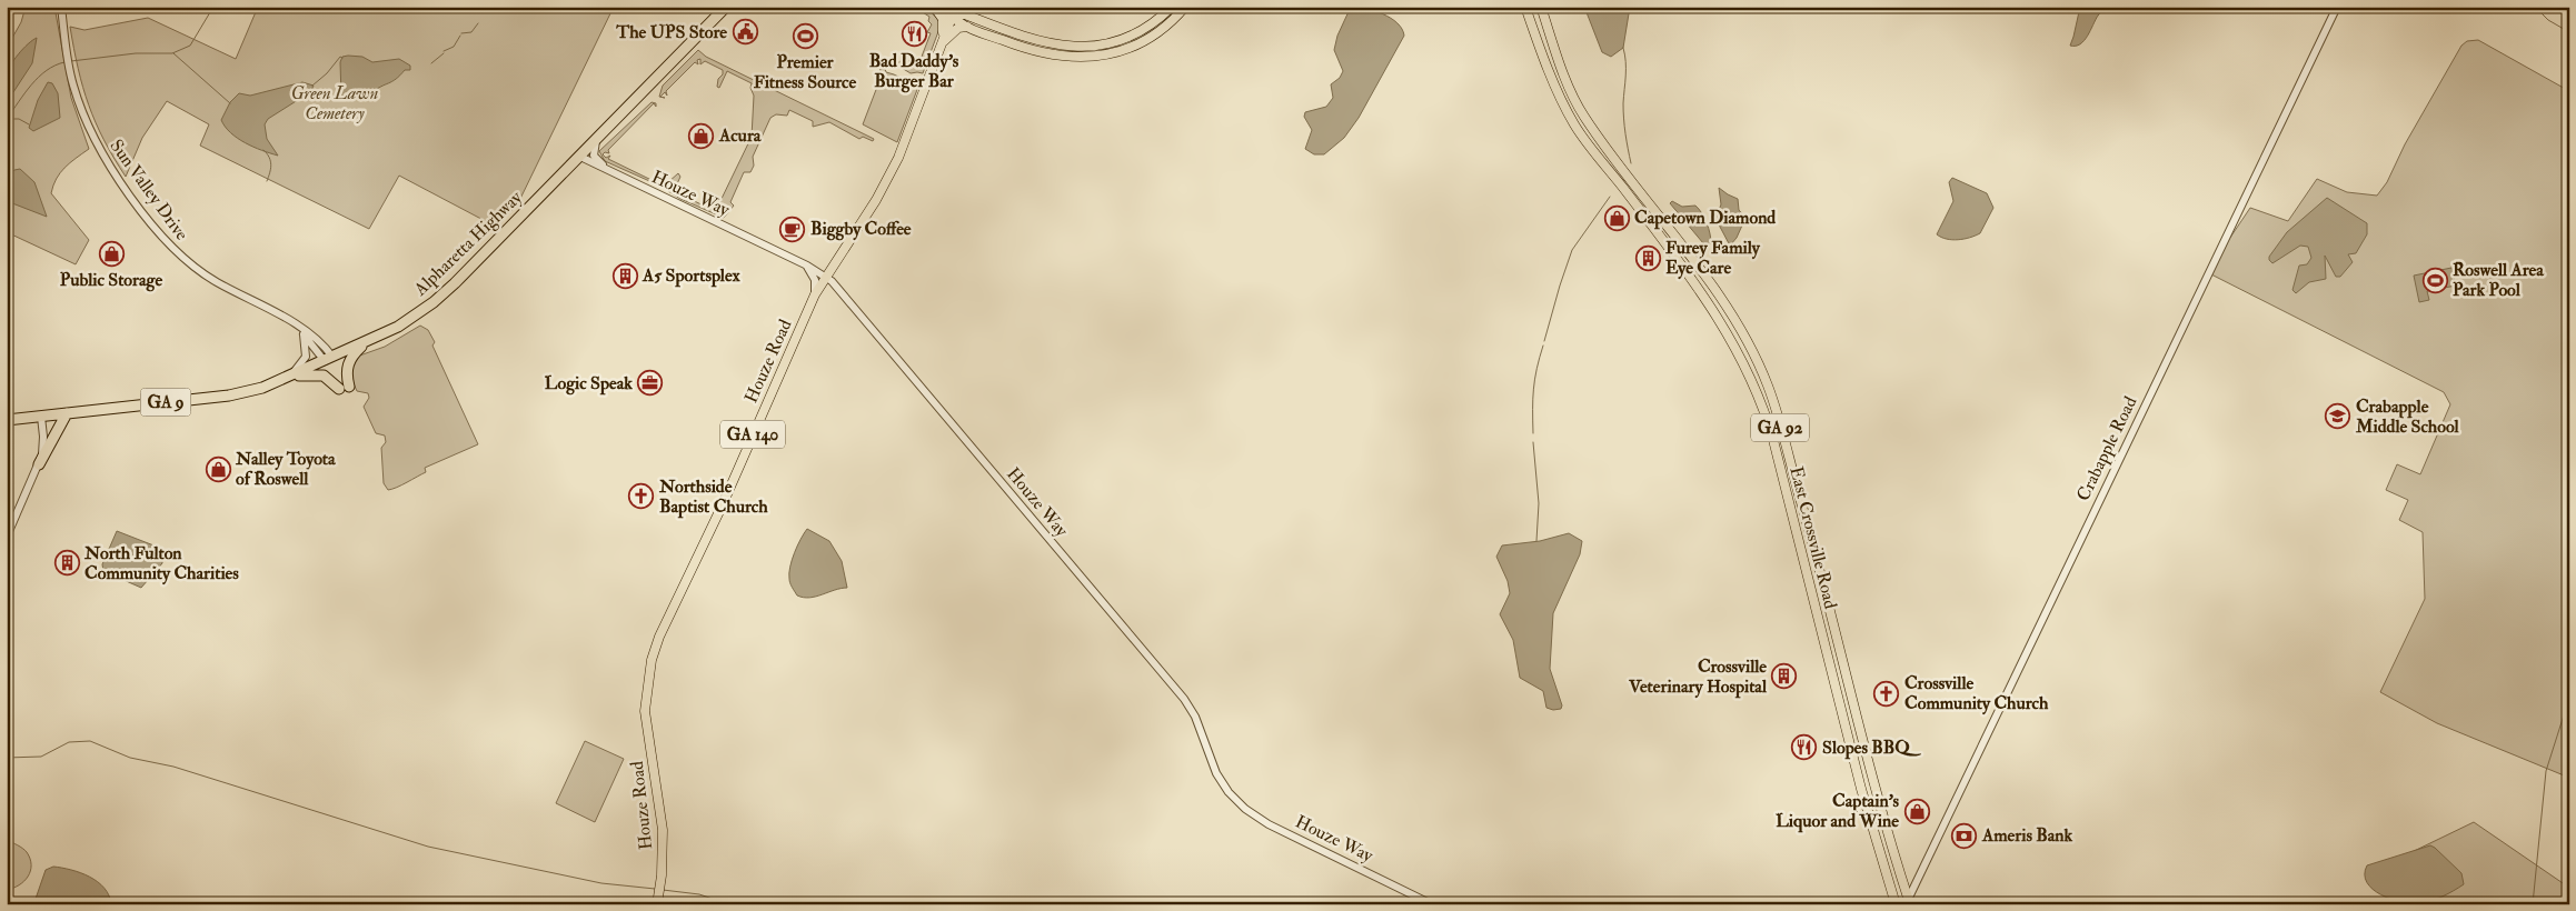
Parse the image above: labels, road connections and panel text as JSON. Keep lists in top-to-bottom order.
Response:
{
  "streets": {
    "highway": ["Alpharetta Highway", "GA 9"],
    "main road": [
      "Houze Road",
      "GA 92",
      "GA 140",
      "East Crossville Road"
    ],
    "street": ["Sun Valley Drive", "Houze Way", "Crabapple Road"]
  },
  "crossings": [
    ["Sun Valley Drive", "Alpharetta Highway"],
    ["Houze Way", "Alpharetta Highway"],
    ["Houze Way", "Houze Road"],
    ["Crabapple Road", "East Crossville Road"]
  ],
  "parks": ["Green Lawn Cemetery"],
  "places": {
    "public building": ["The UPS Store"],
    "restaurant": ["Bad Daddy's Burger Bar", "Slopes BBQ"],
    "sports": ["Premier Fitness Source", "Roswell Area Park Pool"],
    "shop": [
      "Acura",
      "Capetown Diamond",
      "Public Storage",
      "Nalley Toyota of Roswell",
      "Captain's Liquor and Wine"
    ],
    "cafe": ["Biggby Coffee"],
    "building": [
      "Furey Family Eye Care",
      "A5 Sportsplex",
      "North Fulton Community Charities",
      "Crossville Veterinary Hospital"
    ],
    "office": ["Logic Speak"],
    "school or university": ["Crabapple Middle School"],
    "church": ["Northside Baptist Church", "Crossville Community Church"],
    "bank": ["Ameris Bank"]
  }
}
